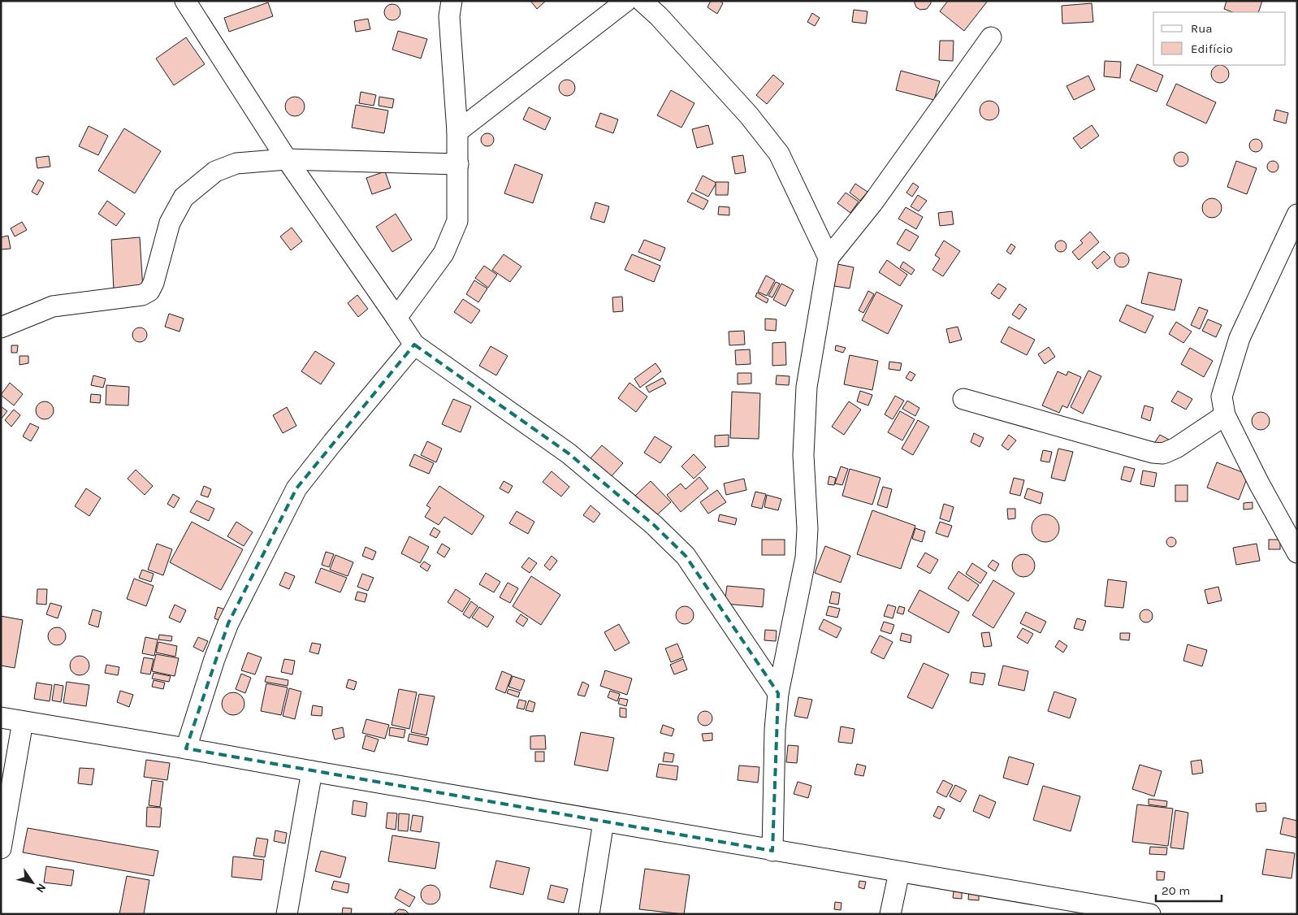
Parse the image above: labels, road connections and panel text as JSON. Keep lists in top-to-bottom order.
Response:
{
  "legend": ["Rua", "Edifício"],
  "scale_bar": "20 m",
  "north": "bottom right"
}
